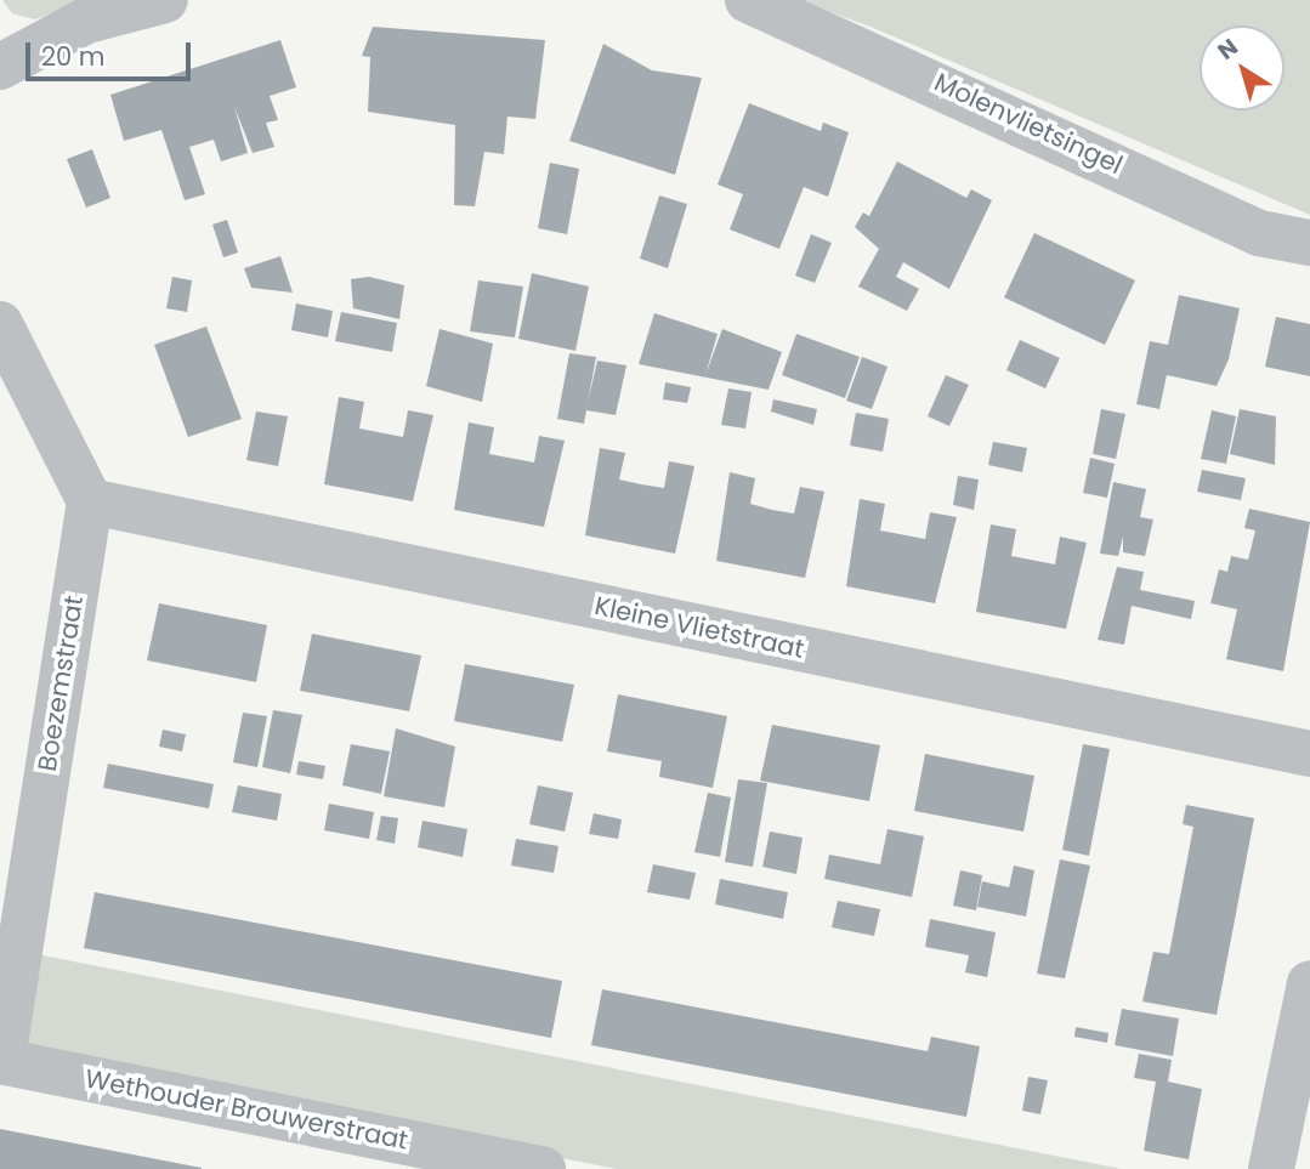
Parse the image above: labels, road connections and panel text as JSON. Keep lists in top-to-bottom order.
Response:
{
  "streets": {
    "street": [
      "Molenvlietsingel",
      "Kleine Vlietstraat",
      "Boezemstraat",
      "Wethouder Brouwerstraat"
    ]
  },
  "crossings": [
    ["Kleine Vlietstraat", "Boezemstraat"],
    ["Boezemstraat", "Wethouder Brouwerstraat"]
  ],
  "scale_bar": "20 m",
  "north": "top left"
}
